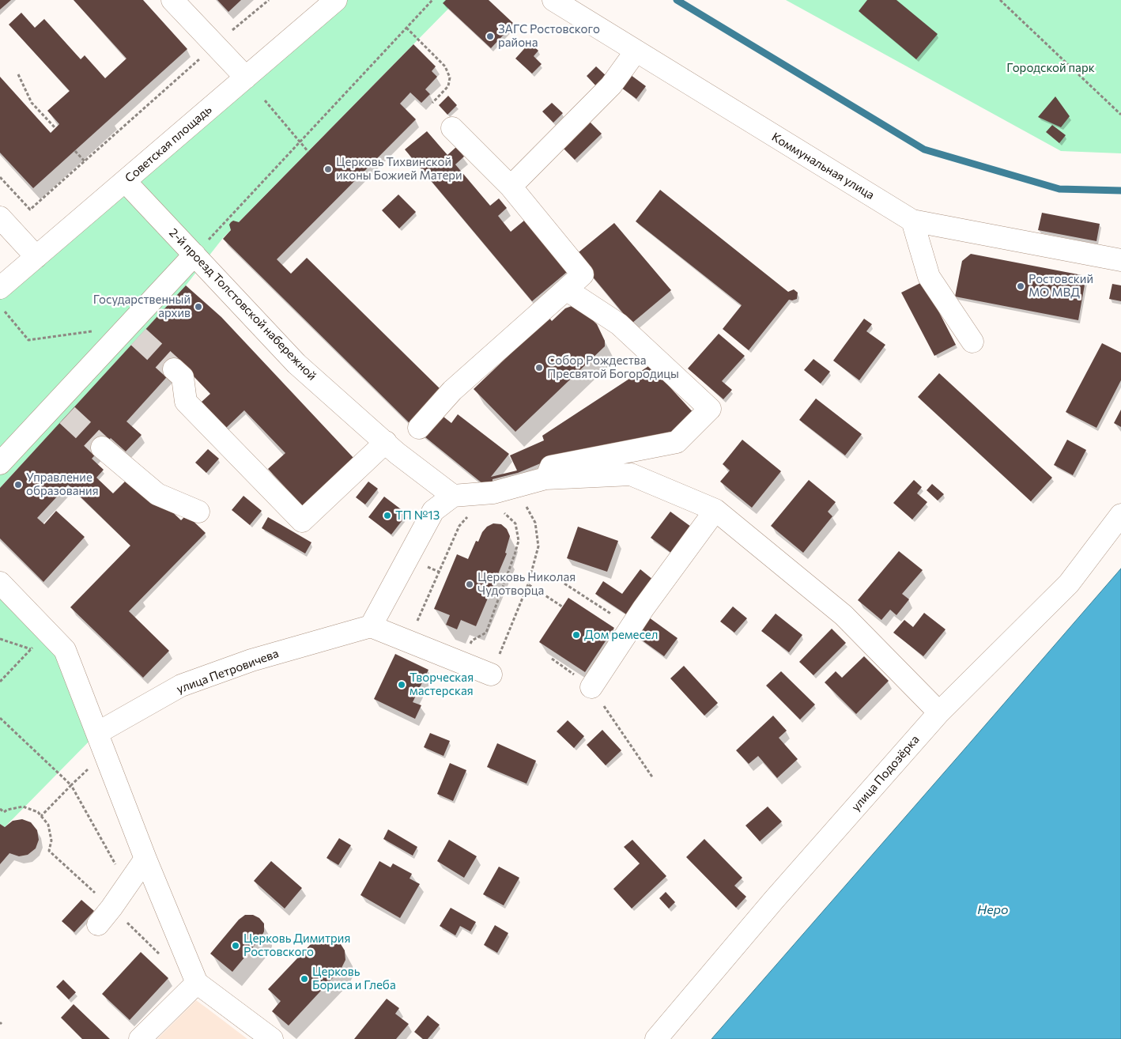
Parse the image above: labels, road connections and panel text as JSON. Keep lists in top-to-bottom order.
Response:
{
  "streets": {
    "street": [
      "Советская площадь",
      "Коммунальная улица",
      "2-й проезд Толстовской набережной",
      "улица Петровичева",
      "улица Подозёрка"
    ]
  },
  "crossings": [
    ["Советская площадь", "2-й проезд Толстовской набережной"]
  ],
  "water": ["Неро"],
  "parks": ["Городской парк"],
  "places": [
    "ЗАГС Ростовского района",
    "Церковь Тихвинской иконы Божией Матери",
    "Ростовский МО МВД",
    "Государственный архив",
    "Собор Рождества Пресвятой Богородицы",
    "Управление образования",
    "ТП №13",
    "Церковь Николая Чудотворца",
    "Дом ремесел",
    "Творческая мастерская",
    "Церковь Димитрия Ростовского",
    "Церковь Бориса и Глеба"
  ]
}
